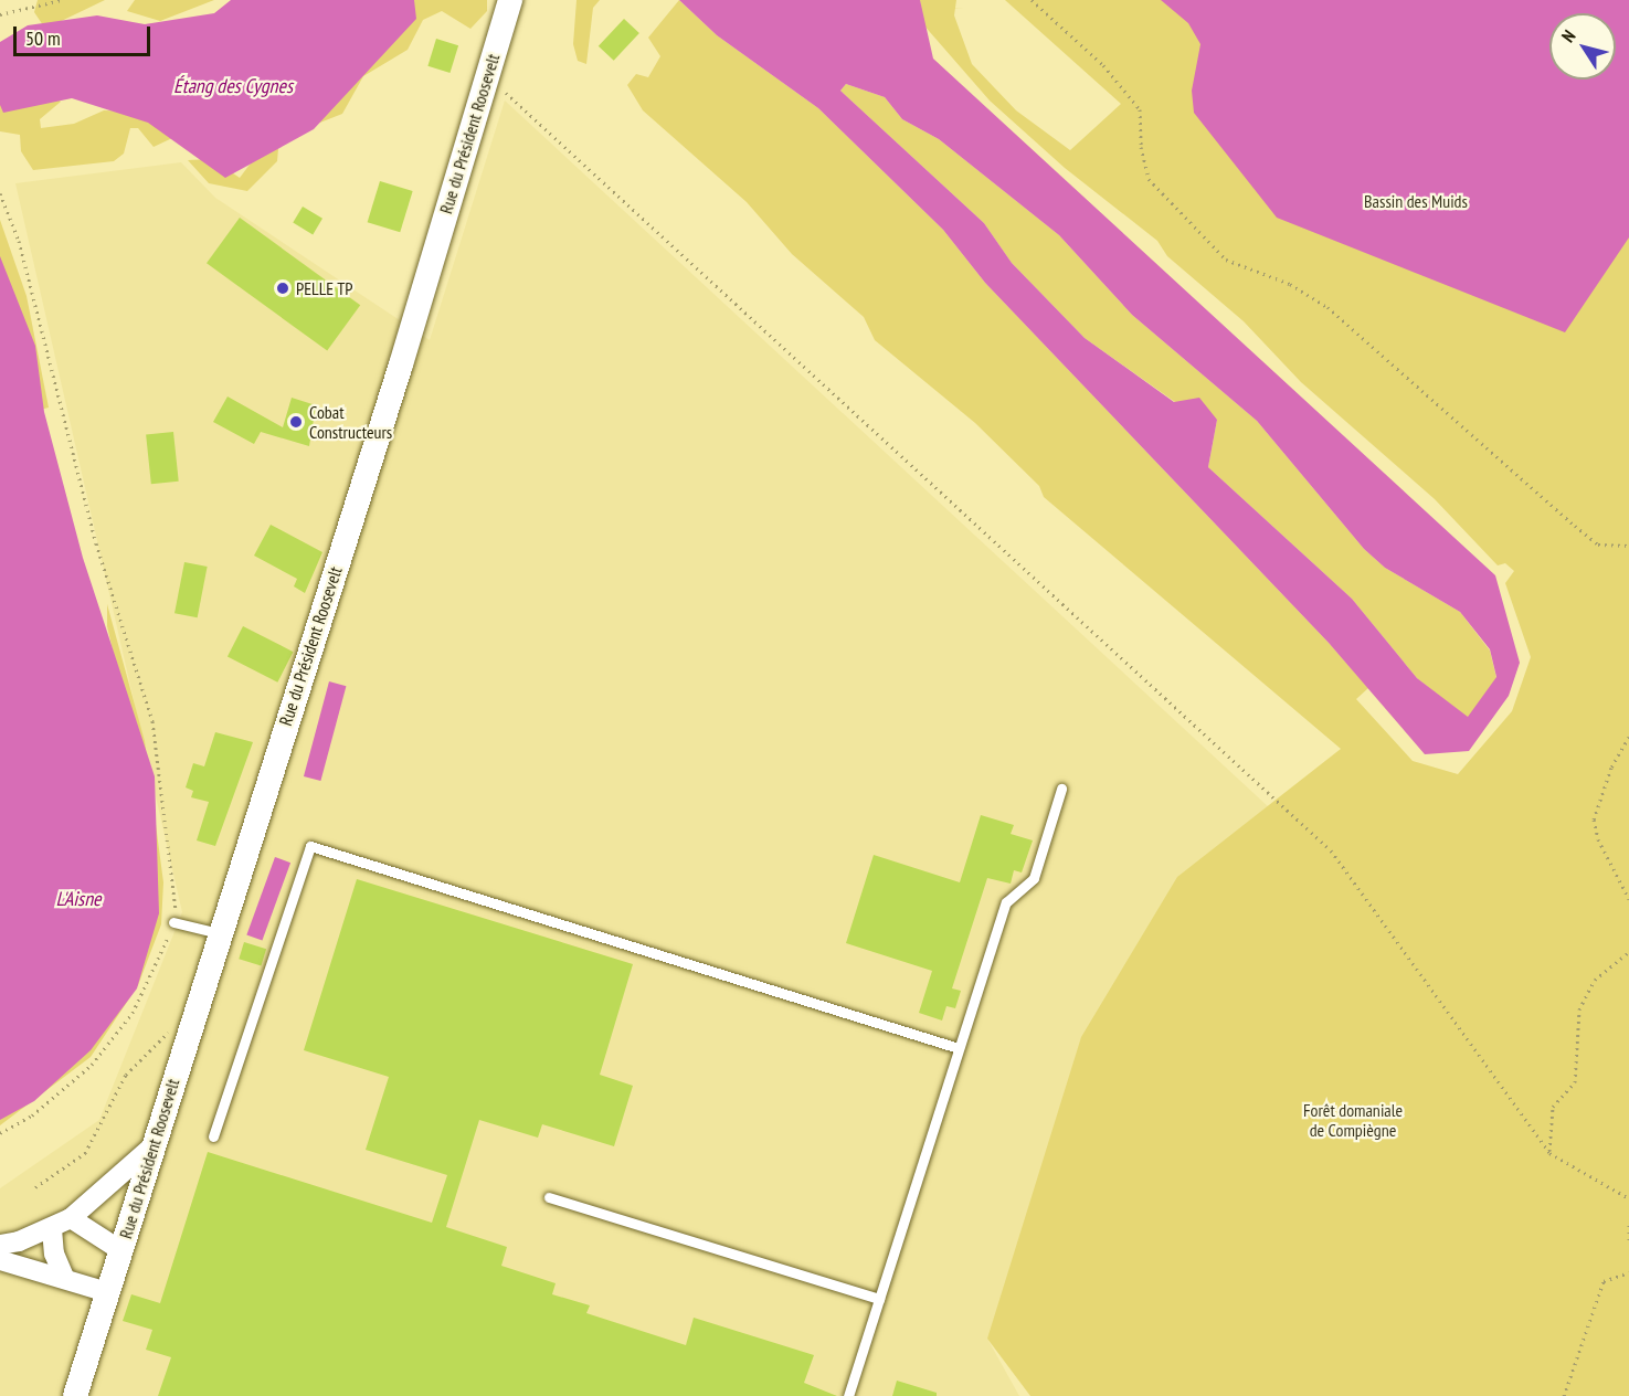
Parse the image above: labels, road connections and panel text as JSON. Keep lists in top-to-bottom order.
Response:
{
  "streets": {
    "street": ["Rue du Président Roosevelt"]
  },
  "water": ["Étang des Cygnes", "L'Aisne"],
  "parks": ["Bassin des Muids", "Forêt domaniale de Compiègne"],
  "places": ["PELLE TP", "Cobat Constructeurs"],
  "scale_bar": "50 m",
  "north": "top left"
}
